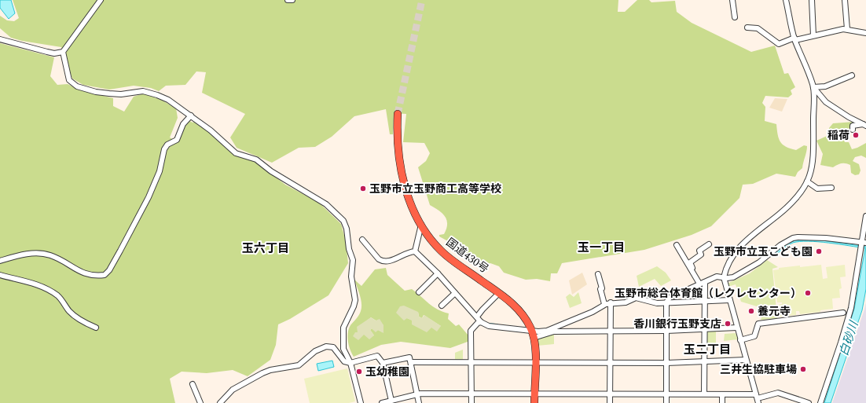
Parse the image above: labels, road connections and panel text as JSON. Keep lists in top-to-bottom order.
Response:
{
  "streets": {
    "highway": ["国道430号"]
  },
  "districts": ["玉一丁目", "玉六丁目", "玉二丁目"],
  "water": ["白砂川"],
  "places": [
    "稲荷",
    "玉野市立玉野商工高等学校",
    "玉野市立玉こども園",
    "玉野市総合体育館（レクレセンター）",
    "養元寺",
    "香川銀行玉野支店",
    "三井生協駐車場",
    "玉幼稚園"
  ]
}
